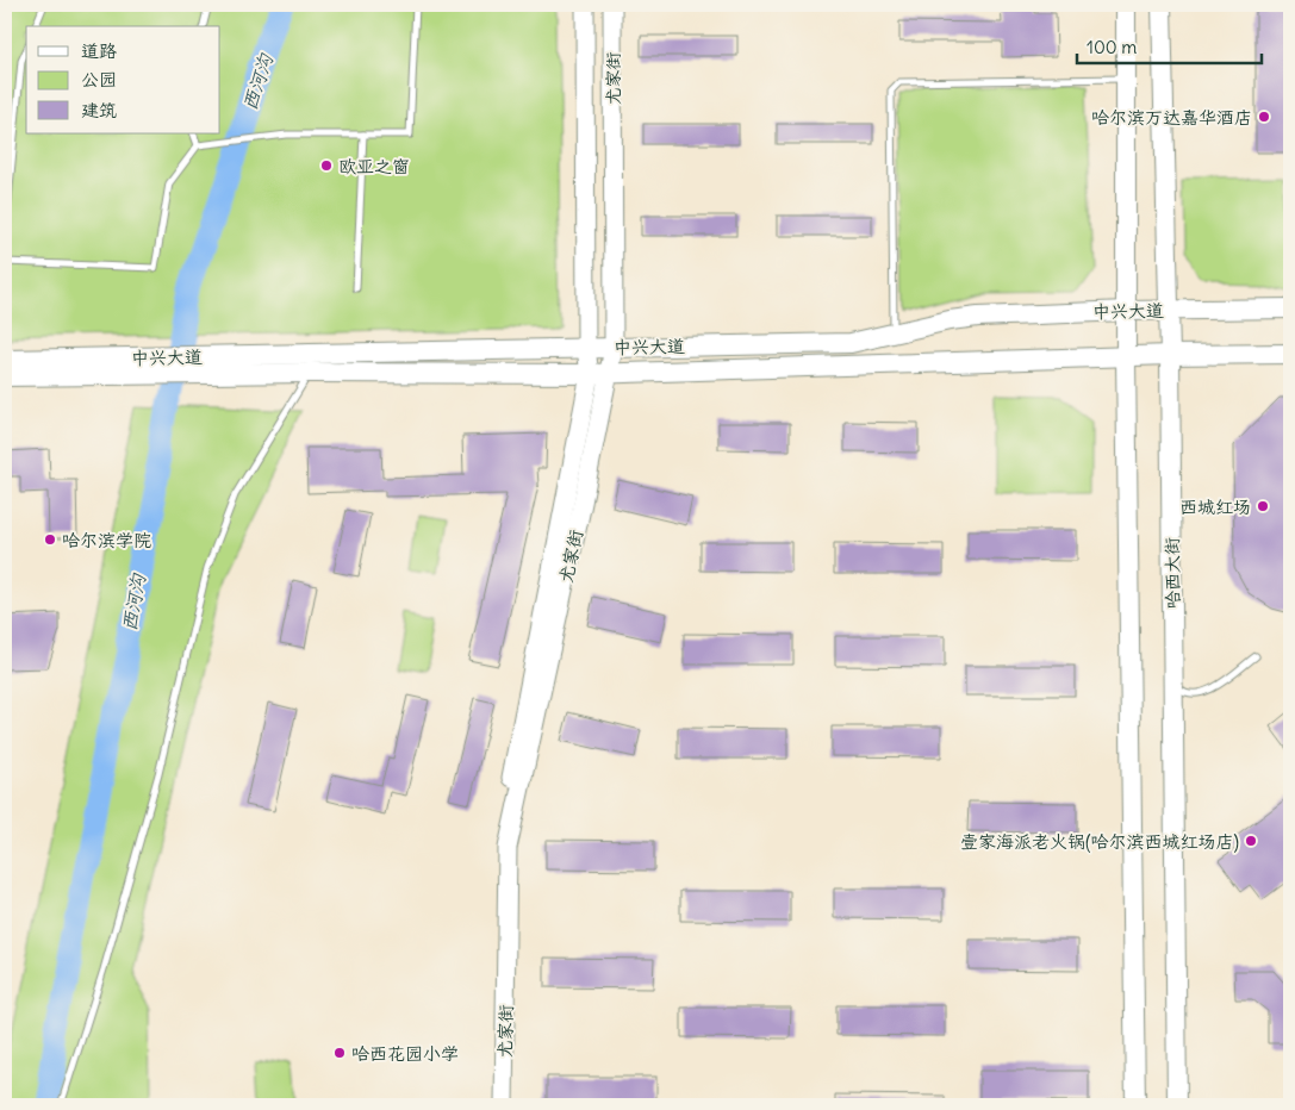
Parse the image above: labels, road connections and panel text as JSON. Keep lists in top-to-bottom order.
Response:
{
  "streets": {
    "main road": ["尤家街", "中兴大道", "哈西大街"]
  },
  "crossings": [
    ["尤家街", "中兴大道"],
    ["中兴大道", "哈西大街"]
  ],
  "water": ["西河沟"],
  "places": [
    "哈尔滨万达嘉华酒店",
    "欧亚之窗",
    "西城红场",
    "哈尔滨学院",
    "壹家海派老火锅(哈尔滨西城红场店)",
    "哈西花园小学"
  ],
  "legend": ["道路", "公园", "建筑"],
  "scale_bar": "100 m"
}
